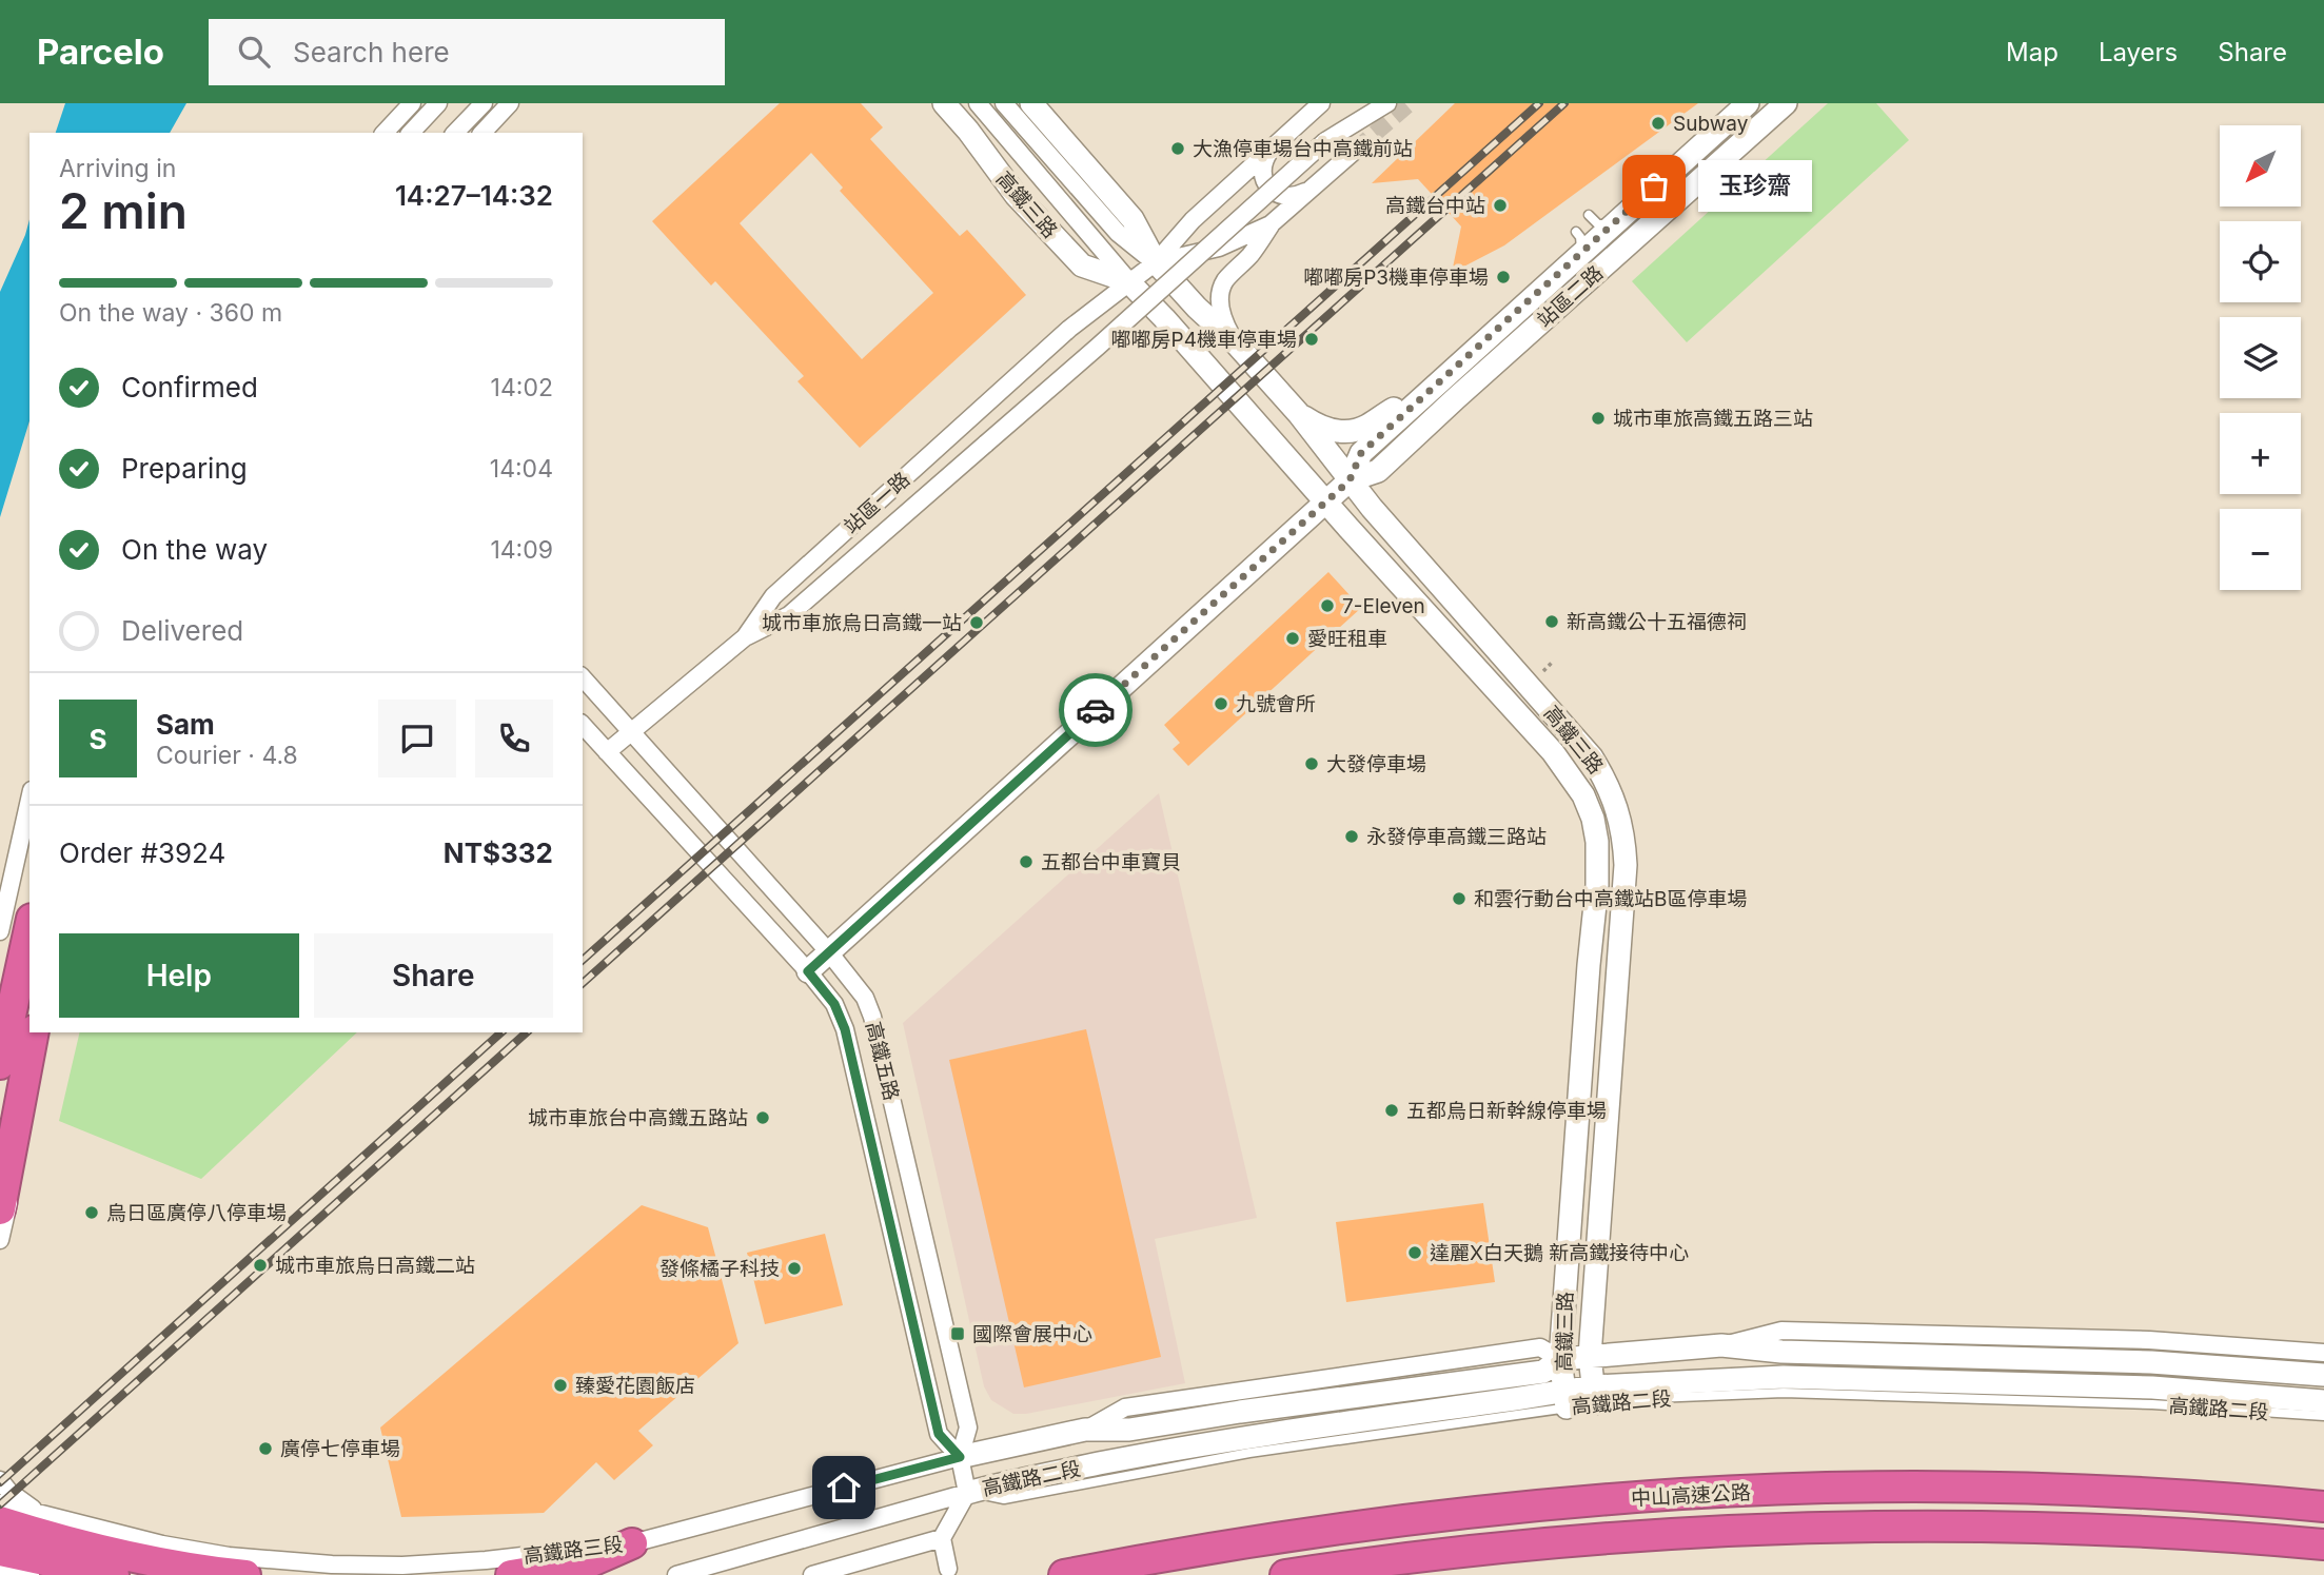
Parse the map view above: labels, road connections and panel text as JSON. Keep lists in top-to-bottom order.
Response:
{
  "streets": {
    "highway": ["中山高速公路"],
    "street": [
      "高鐵三路",
      "站區二路",
      "站區一路",
      "高鐵五路",
      "高鐵路二段",
      "高鐵路三段"
    ]
  },
  "crossings": [
    ["高鐵三路", "站區二路"],
    ["高鐵三路", "站區一路"],
    ["高鐵三路", "高鐵路二段"],
    ["站區二路", "高鐵五路"],
    ["站區一路", "高鐵五路"],
    ["高鐵五路", "高鐵路二段"],
    ["高鐵五路", "高鐵路三段"],
    ["高鐵路二段", "高鐵路三段"]
  ],
  "places": {
    "other": [
      "Subway",
      "大漁停車場台中高鐵前站",
      "玉珍齋",
      "高鐵台中站",
      "嘟嘟房P3機車停車場",
      "嘟嘟房P4機車停車場",
      "城市車旅高鐵五路三站",
      "7-Eleven",
      "新高鐵公十五福德祠",
      "城市車旅烏日高鐵一站",
      "愛旺租車",
      "九號會所",
      "大發停車場",
      "永發停車高鐵三路站",
      "五都台中車寶貝",
      "和雲行動台中高鐵站B區停車場",
      "五都烏日新幹線停車場",
      "城市車旅台中高鐵五路站",
      "烏日區廣停八停車場",
      "達麗X白天鵝 新高鐵接待中心",
      "城市車旅烏日高鐵二站",
      "發條橘子科技",
      "臻愛花園飯店",
      "廣停七停車場"
    ],
    "transit": ["國際會展中心"]
  },
  "north": "bottom left",
  "page": {
    "header": "Parcelo",
    "search": "Search here",
    "nav": ["Map", "Layers", "Share"],
    "map_buttons": ["+", "−"],
    "heading": ["2 min", "Arriving in", "14:27–14:32"],
    "panel": [
      "Sam",
      "Courier · 4.8",
      "Order #3924",
      "NT$332"
    ],
    "bubble": "玉珍齋",
    "bar": "On the way · 360 m",
    "list": [
      ["Confirmed", "14:02"],
      ["Preparing", "14:04"],
      ["On the way", "14:09"],
      "Delivered"
    ],
    "round": "S",
    "buttons": ["Help", "Share"]
  }
}
